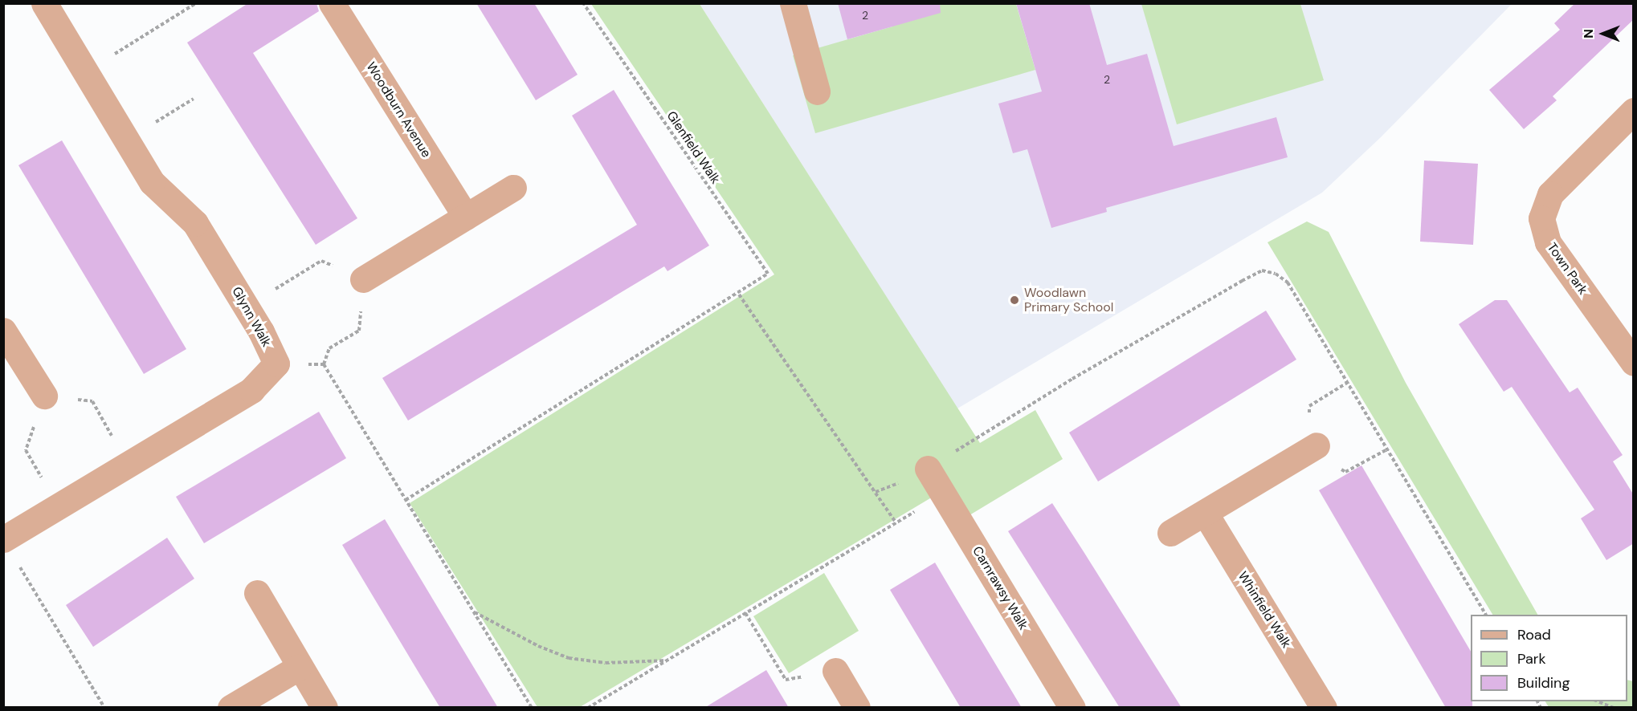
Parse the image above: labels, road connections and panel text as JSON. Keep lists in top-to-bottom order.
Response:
{
  "streets": {
    "street": [
      "Woodburn Avenue",
      "Town Park",
      "Glynn Walk",
      "Carnrawsy Walk",
      "Whinfield Walk"
    ],
    "path": ["Glenfield Walk"]
  },
  "places": ["Woodlawn Primary School"],
  "house_numbers": ["2", "2"],
  "legend": ["Road", "Park", "Building"],
  "north": "left"
}
